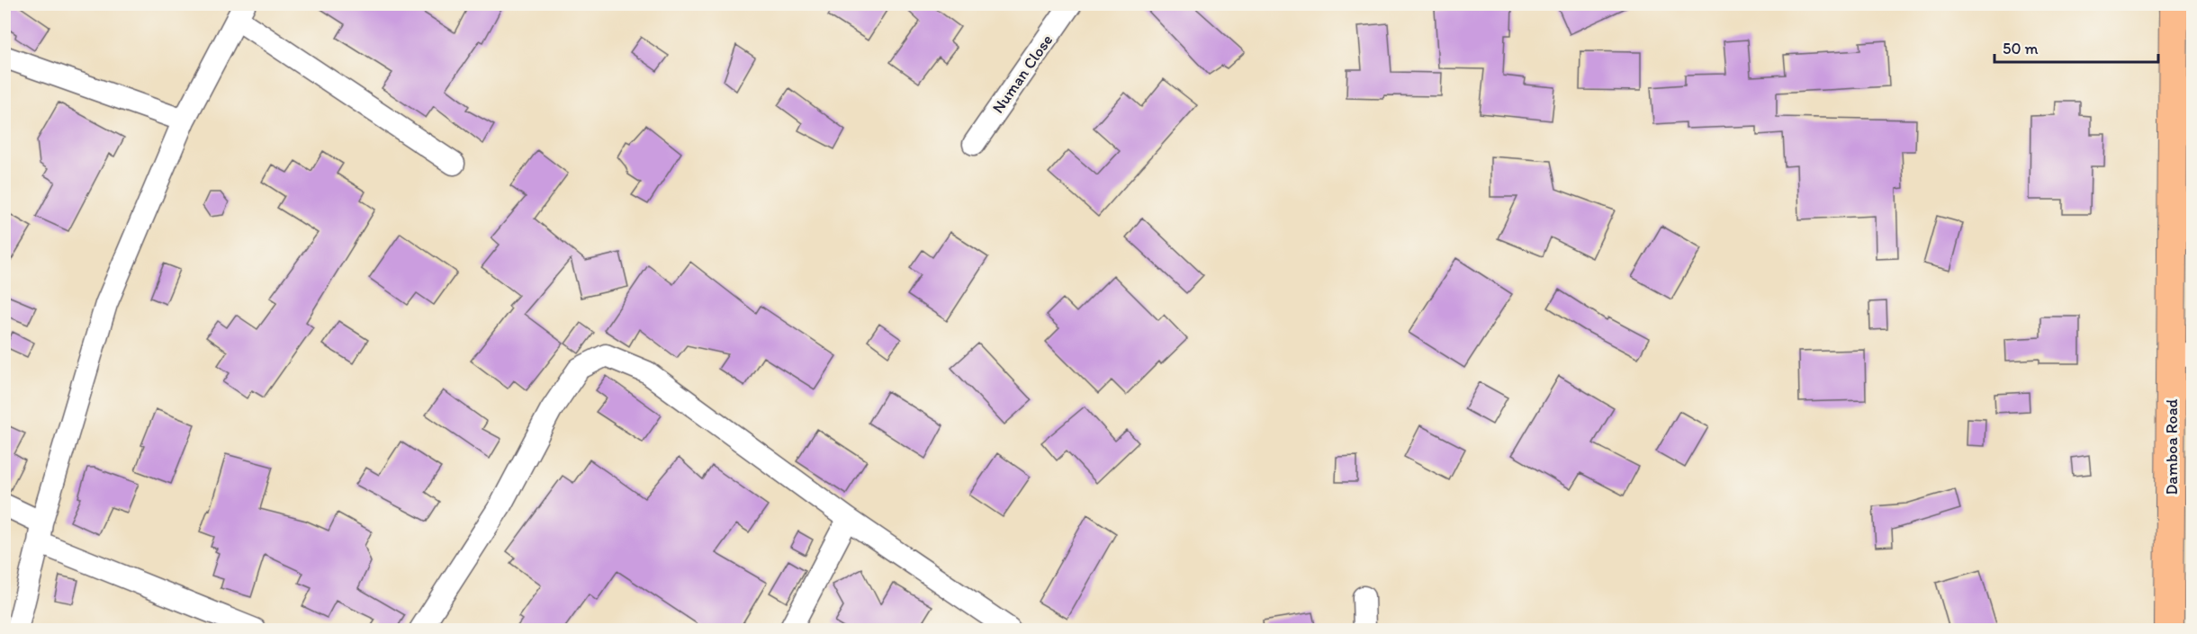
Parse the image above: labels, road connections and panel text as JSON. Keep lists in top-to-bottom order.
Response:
{
  "streets": {
    "main road": ["Damboa Road"],
    "street": ["Numan Close"]
  },
  "scale_bar": "50 m"
}
